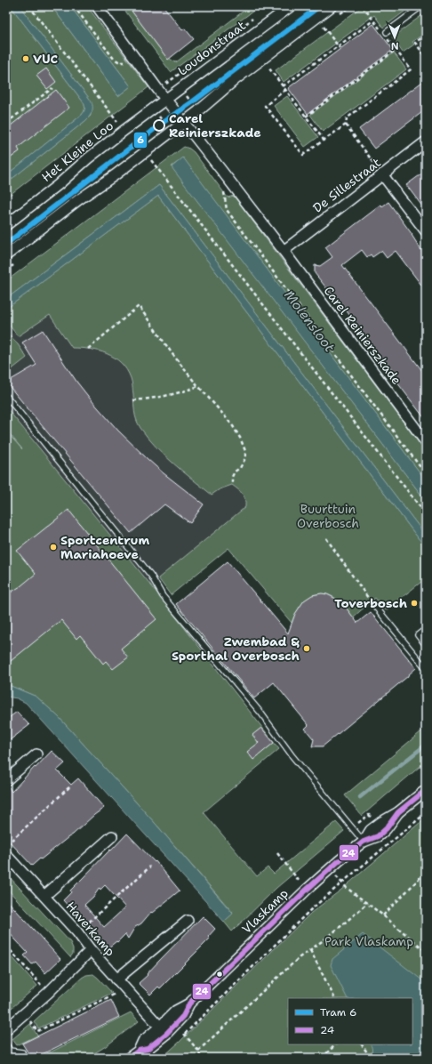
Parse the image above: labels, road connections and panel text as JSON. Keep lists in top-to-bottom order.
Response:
{
  "streets": {
    "street": [
      "Loudonstraat",
      "Het Kleine Loo",
      "De Sillestraat",
      "Carel Reinierszkade",
      "Vlaskamp",
      "Haverkamp"
    ]
  },
  "crossings": [
    ["Loudonstraat", "Het Kleine Loo"],
    ["Loudonstraat", "Carel Reinierszkade"],
    ["Het Kleine Loo", "Carel Reinierszkade"],
    ["De Sillestraat", "Carel Reinierszkade"],
    ["Vlaskamp", "Haverkamp"]
  ],
  "water": ["Molensloot"],
  "parks": ["Buurttuin Overbosch", "Park Vlaskamp"],
  "places": [
    "VUC",
    "Carel Reinierszkade",
    "Sportcentrum Mariahoeve",
    "Toverbosch",
    "Zwembad & Sporthal Overbosch"
  ],
  "lines": ["tram line 6", "transit line 24"],
  "legend": ["Tram 6", "24"],
  "north": "bottom"
}
